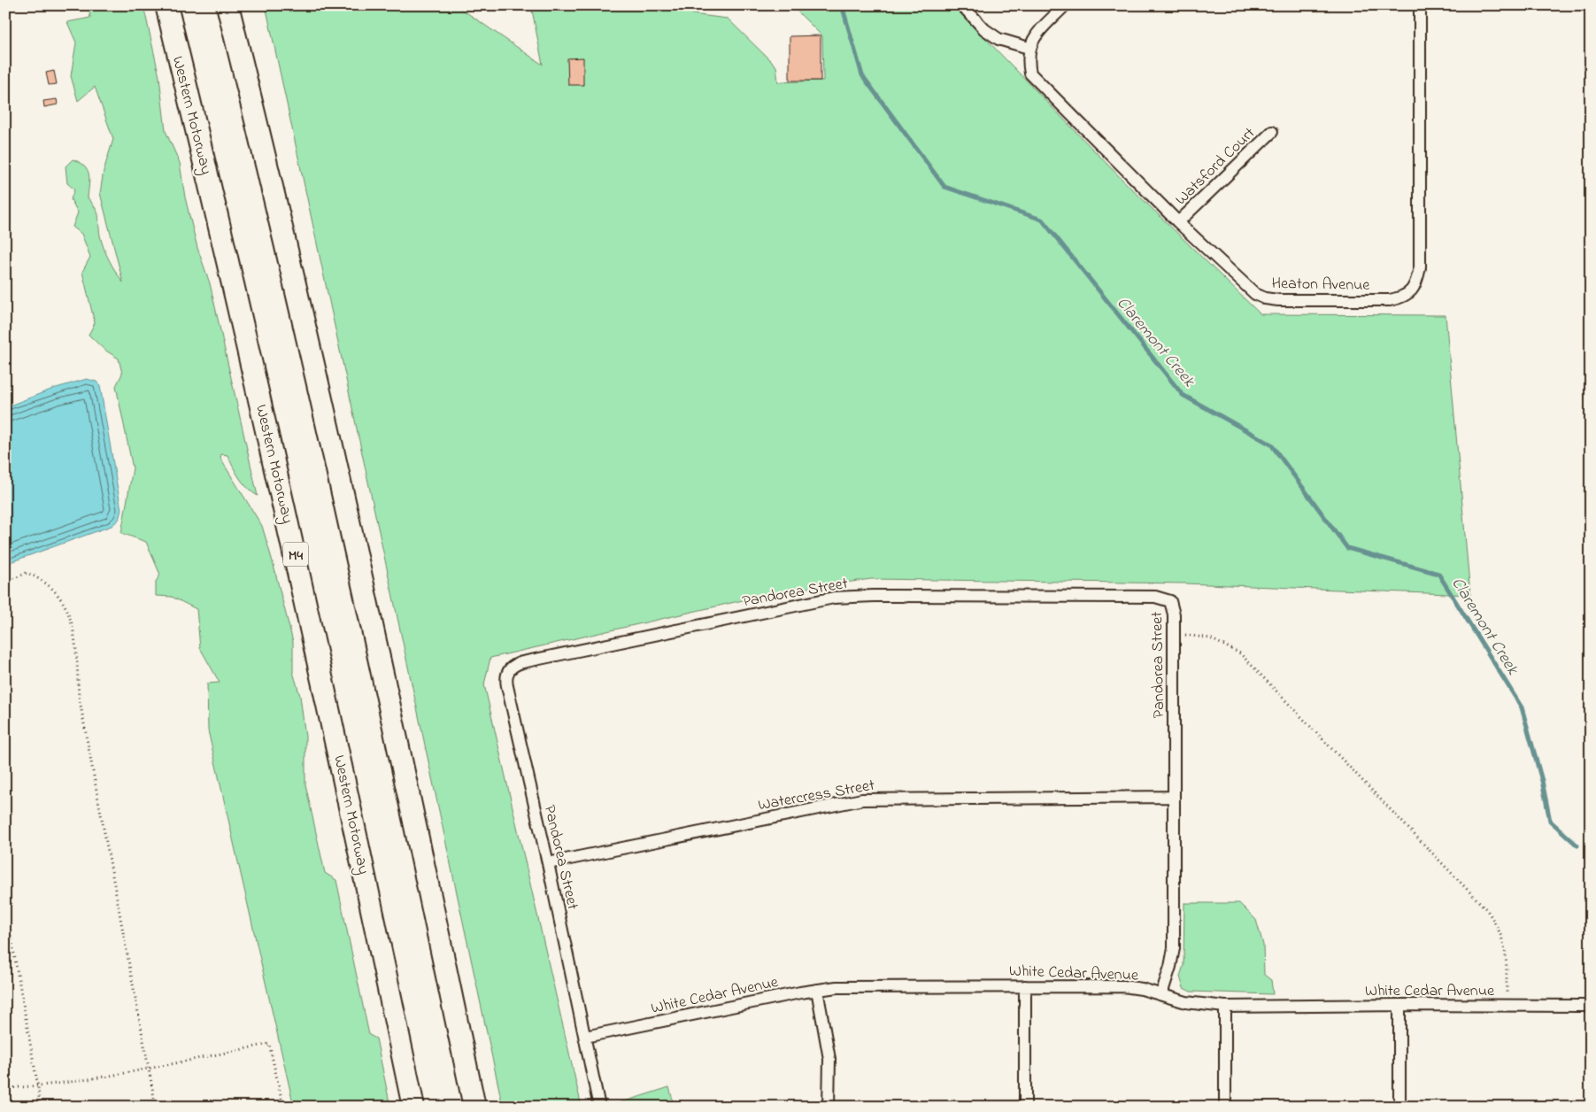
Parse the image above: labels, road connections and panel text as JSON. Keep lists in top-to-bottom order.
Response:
{
  "streets": {
    "highway": ["Western Motorway", "M4"],
    "street": [
      "Watsford Court",
      "Heaton Avenue",
      "Pandorea Street",
      "Watercress Street",
      "White Cedar Avenue"
    ]
  },
  "crossings": [
    ["Watsford Court", "Heaton Avenue"],
    ["Pandorea Street", "Watercress Street"],
    ["Pandorea Street", "White Cedar Avenue"]
  ],
  "water": ["Claremont Creek"]
}
